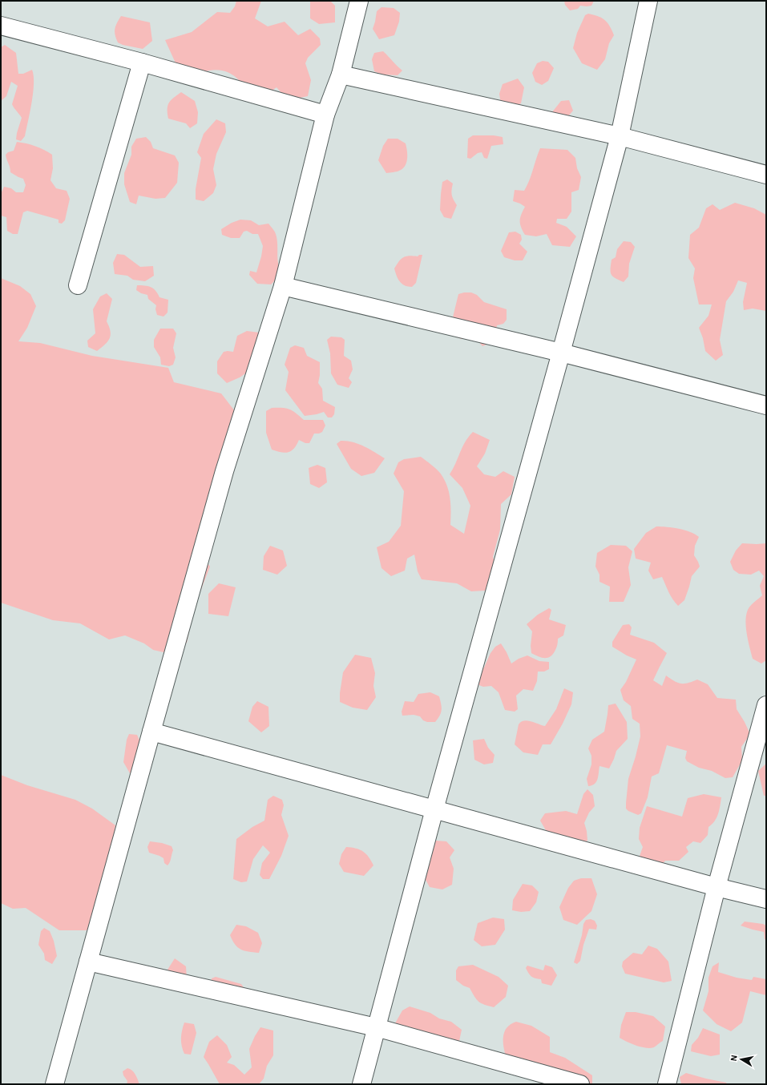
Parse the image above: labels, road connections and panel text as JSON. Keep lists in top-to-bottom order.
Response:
{
  "north": "left"
}
